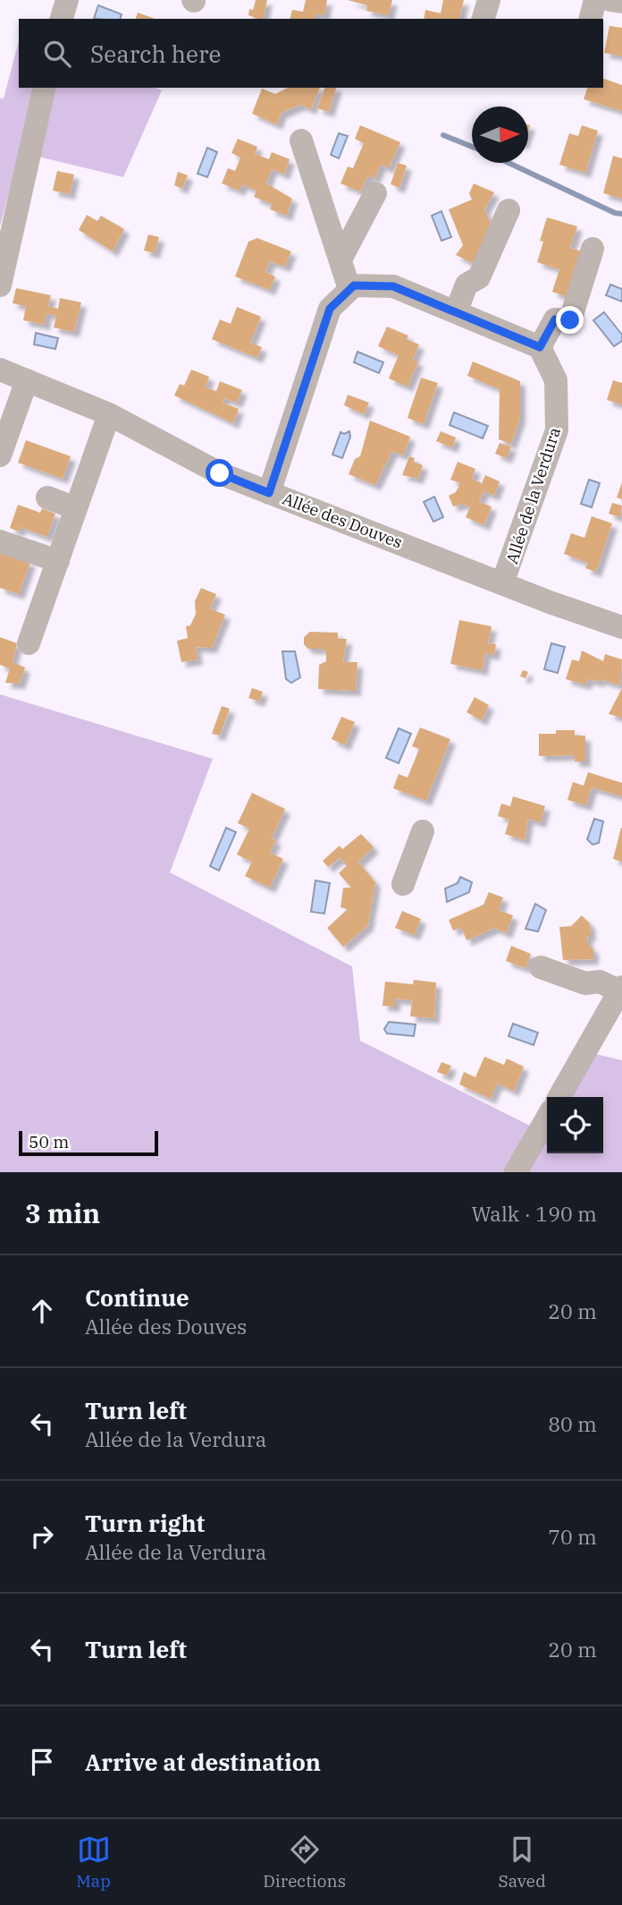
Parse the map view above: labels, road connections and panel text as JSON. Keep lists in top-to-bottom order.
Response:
{
  "streets": {
    "street": ["Allée de la Verdura", "Allée des Douves"]
  },
  "crossings": [
    ["Allée de la Verdura", "Allée des Douves"]
  ],
  "scale_bar": "50 m",
  "north": "right",
  "page": {
    "search": "Search here",
    "scale": "50 m",
    "heading": ["3 min", "Walk · 190 m"],
    "list": [
      ["Continue", "Allée des Douves", "20 m"],
      ["Turn left", "Allée de la Verdura", "80 m"],
      ["Turn right", "Allée de la Verdura", "70 m"],
      ["Turn left", "20 m"],
      "Arrive at destination"
    ],
    "nav": ["Map", "Directions", "Saved"]
  }
}
